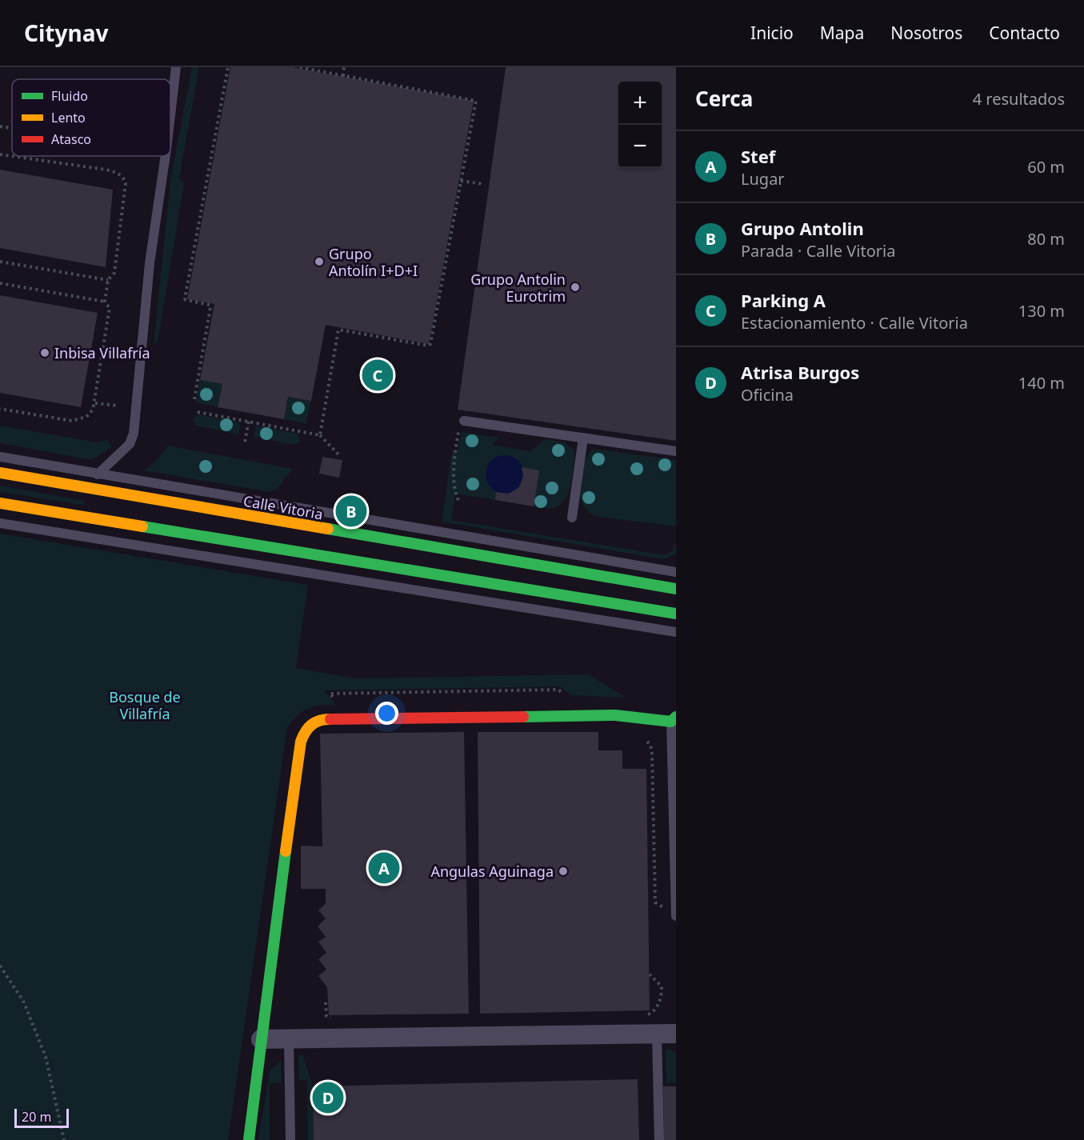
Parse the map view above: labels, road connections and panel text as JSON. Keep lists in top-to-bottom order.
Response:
{
  "streets": {
    "main road": ["Calle Vitoria"]
  },
  "parks": ["Bosque de Villafría"],
  "places": [
    "Grupo Antolín I+D+I",
    "Grupo Antolin Eurotrim",
    "Inbisa Villafría",
    "Angulas Aguinaga"
  ],
  "legend": ["Fluido", "Lento", "Atasco"],
  "scale_bar": "20 m",
  "page": {
    "header": "Citynav",
    "nav": [
      "Inicio",
      "Mapa",
      "Nosotros",
      "Contacto"
    ],
    "heading": ["Cerca", "4 resultados"],
    "map_buttons": ["+", "−"],
    "list": [
      {
        "mark": "A",
        "name": "Stef",
        "note": "Lugar",
        "value": "60 m"
      },
      {
        "mark": "B",
        "name": "Grupo Antolin",
        "note": "Parada · Calle Vitoria",
        "value": "80 m"
      },
      {
        "mark": "C",
        "name": "Parking A",
        "note": "Estacionamiento · Calle Vitoria",
        "value": "130 m"
      },
      {
        "mark": "D",
        "name": "Atrisa Burgos",
        "note": "Oficina",
        "value": "140 m"
      }
    ],
    "pins": [
      "C",
      "B",
      "A",
      "D"
    ],
    "scale": "20 m"
  }
}
